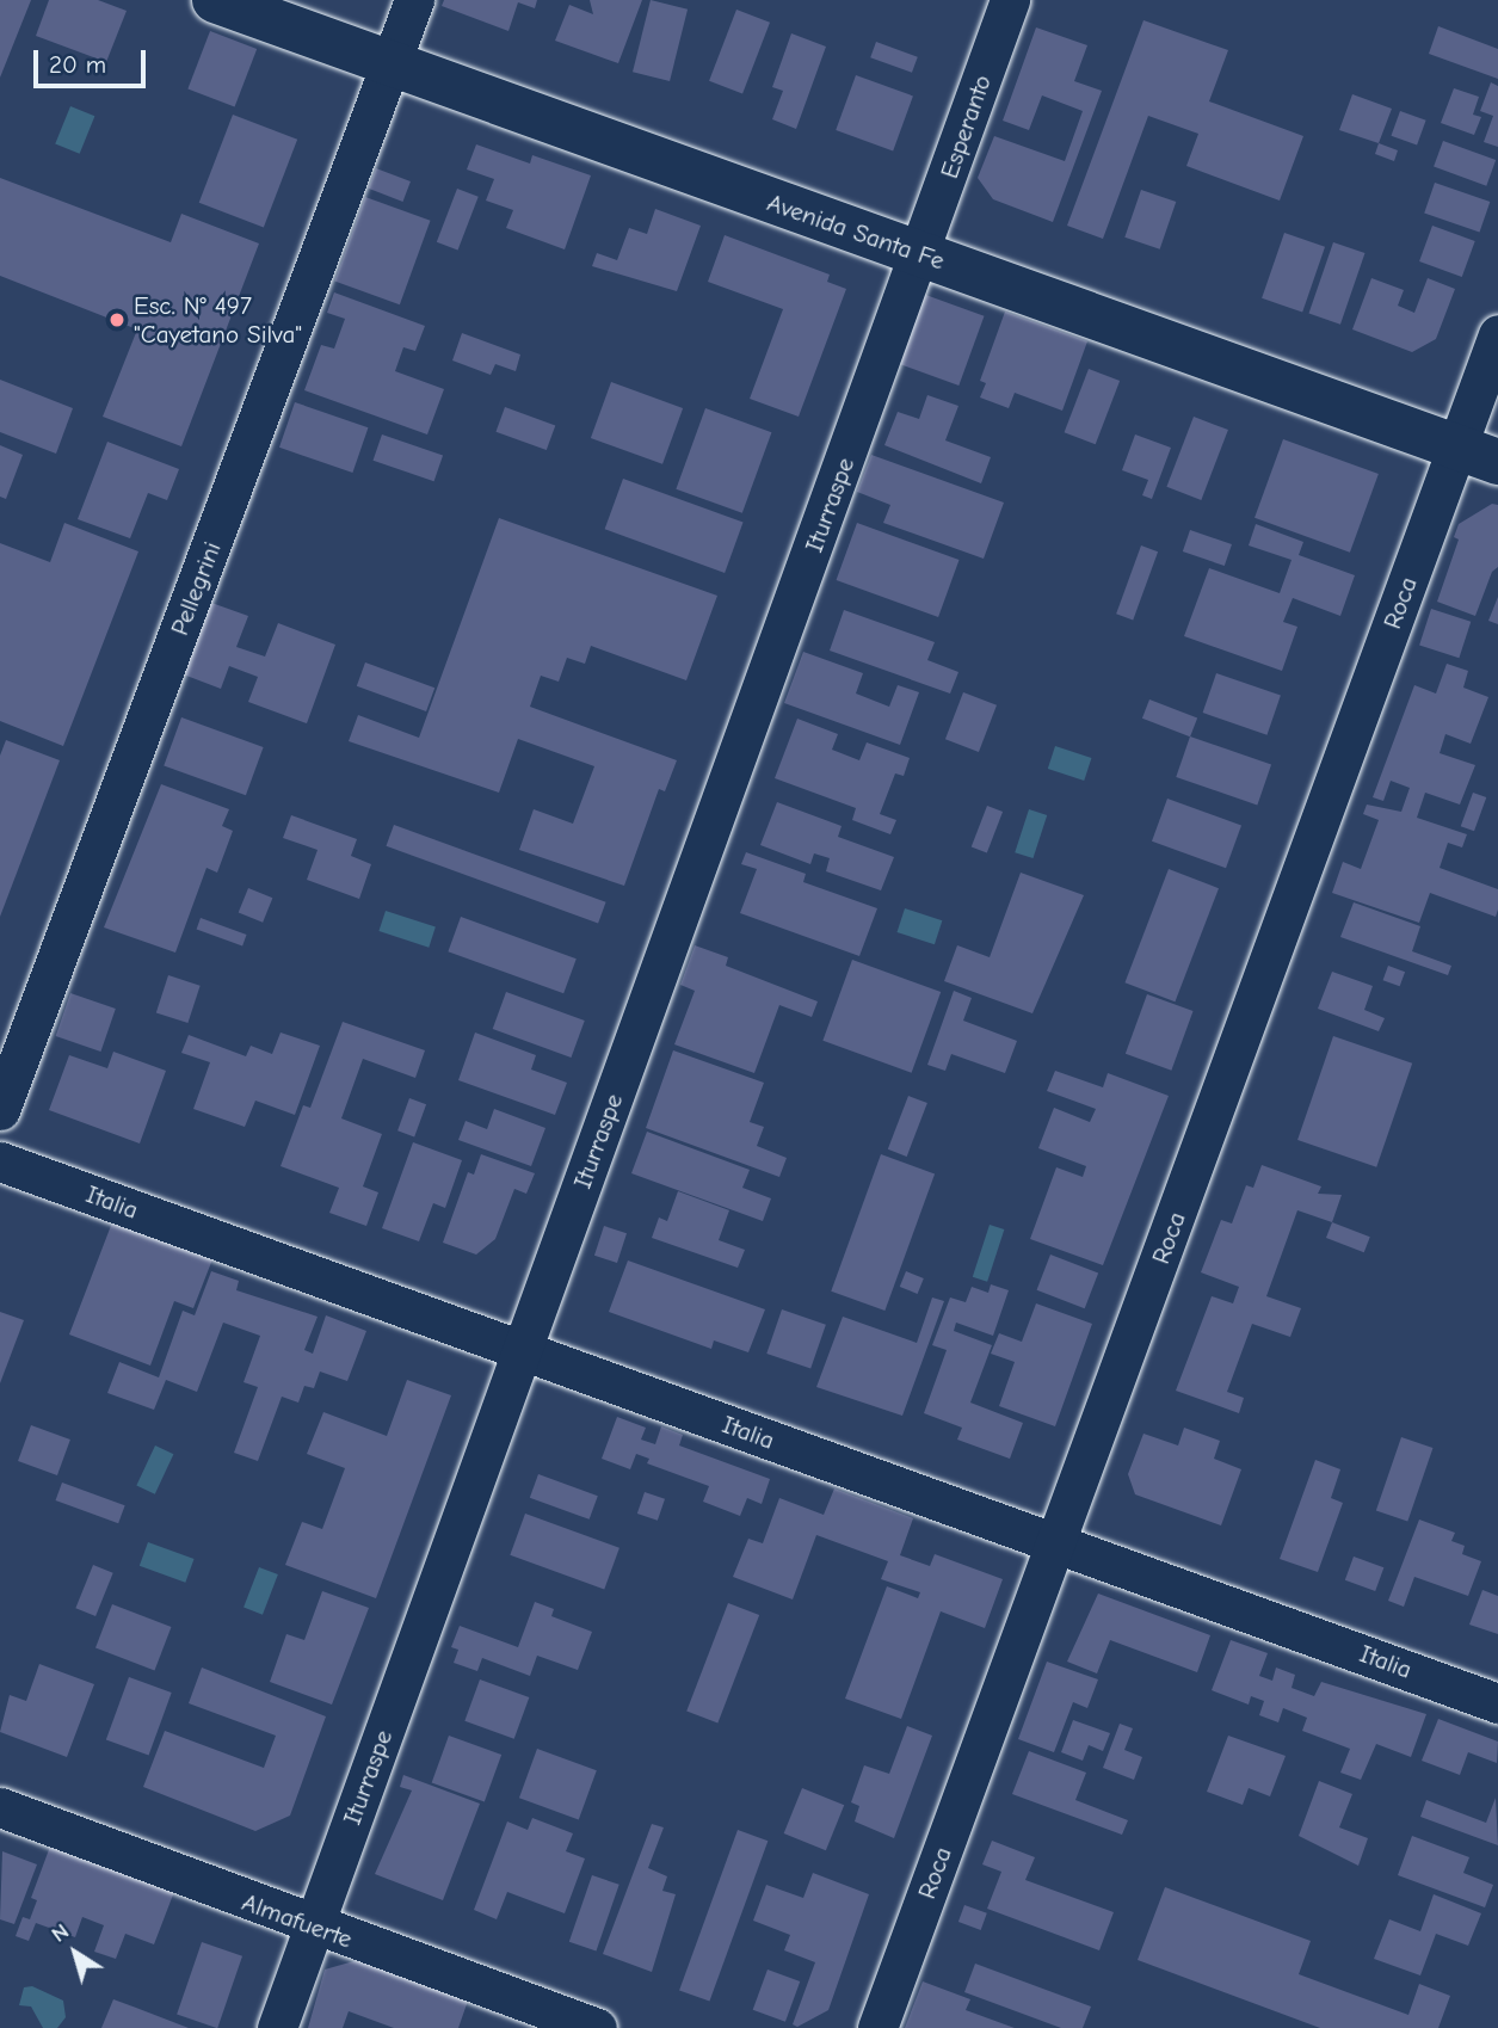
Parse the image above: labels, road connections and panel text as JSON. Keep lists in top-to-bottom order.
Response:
{
  "streets": {
    "main road": ["Avenida Santa Fe"],
    "street": [
      "Esperanto",
      "Iturraspe",
      "Pellegrini",
      "Roca",
      "Italia",
      "Almafuerte"
    ]
  },
  "crossings": [
    ["Esperanto", "Avenida Santa Fe"],
    ["Esperanto", "Iturraspe"],
    ["Avenida Santa Fe", "Iturraspe"],
    ["Avenida Santa Fe", "Pellegrini"],
    ["Avenida Santa Fe", "Roca"],
    ["Iturraspe", "Italia"],
    ["Iturraspe", "Almafuerte"],
    ["Roca", "Italia"]
  ],
  "places": ["Esc. N° 497 \"Cayetano Silva\""],
  "scale_bar": "20 m",
  "north": "top left"
}
